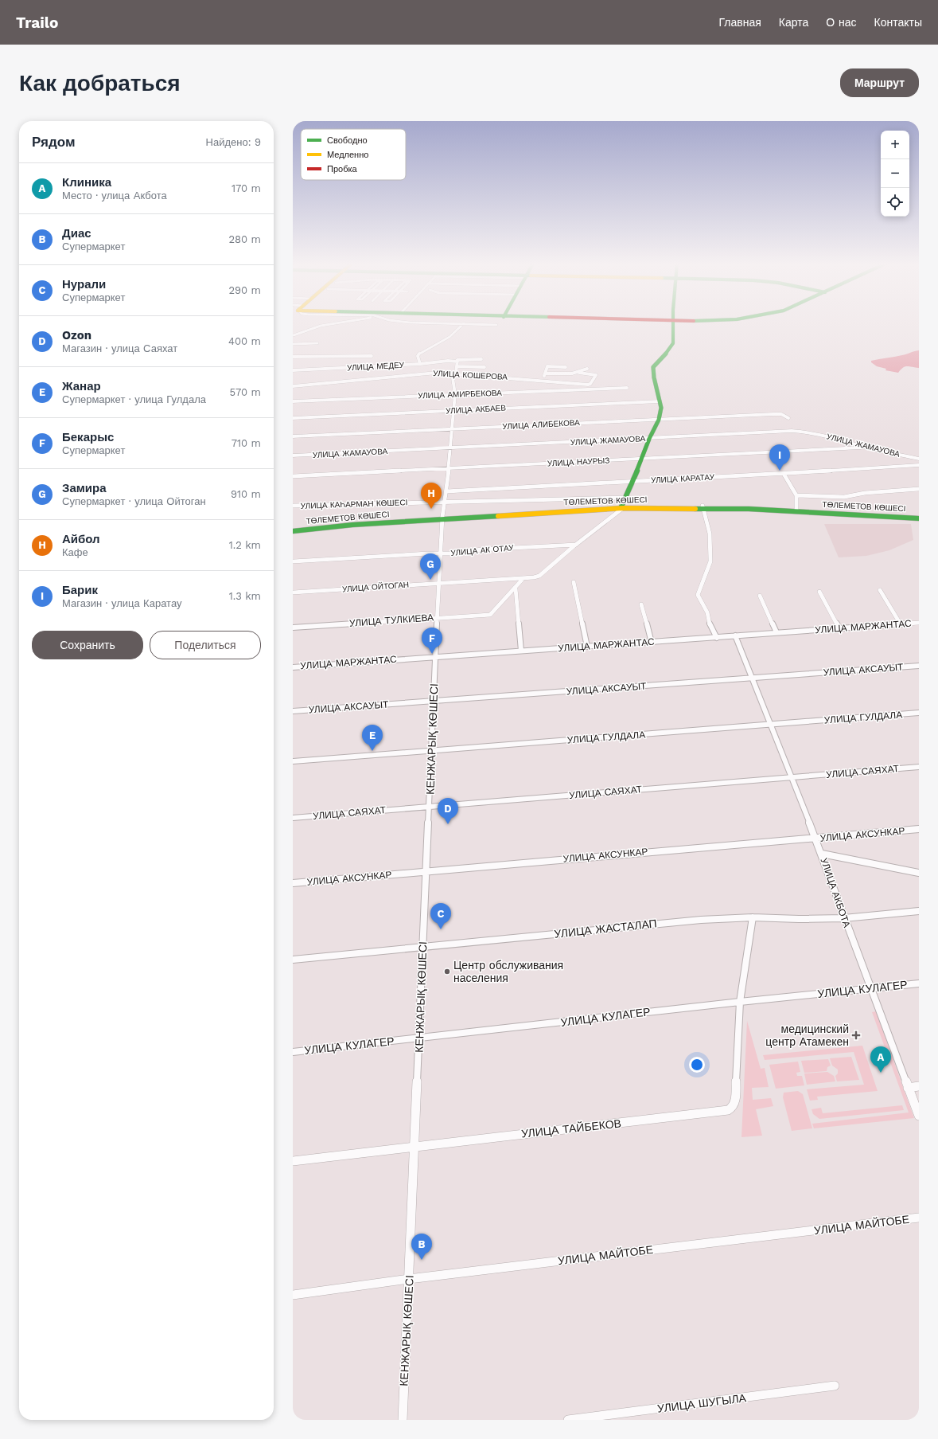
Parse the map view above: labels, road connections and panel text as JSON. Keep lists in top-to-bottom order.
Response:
{
  "streets": {
    "street": [
      "УЛИЦА МЕДЕУ",
      "УЛИЦА КОШЕРОВА",
      "УЛИЦА АМИРБЕКОВА",
      "УЛИЦА АКБАЕВ",
      "УЛИЦА АЛИБЕКОВА",
      "УЛИЦА ЖАМАУОВА",
      "УЛИЦА НАУРЫЗ",
      "УЛИЦА КАРАТАУ",
      "ТӨЛЕМЕТОВ КӨШЕСІ",
      "УЛИЦА КАҺАРМАН КӨШЕСІ",
      "УЛИЦА АК ОТАУ",
      "УЛИЦА ОЙТОГАН",
      "УЛИЦА ТУЛКИЕВА",
      "УЛИЦА МАРЖАНТАС",
      "УЛИЦА АКСАУЫТ",
      "УЛИЦА ГУЛДАЛА",
      "КЕНЖАРЫҚ КӨШЕСІ",
      "УЛИЦА САЯХАТ",
      "УЛИЦА АКСУНКАР",
      "УЛИЦА АКБОТА",
      "УЛИЦА ЖАСТАЛАП",
      "УЛИЦА КУЛАГЕР",
      "УЛИЦА ТАЙБЕКОВ",
      "УЛИЦА МАЙТОБЕ",
      "УЛИЦА ШУГЫЛА"
    ]
  },
  "crossings": [
    ["УЛИЦА МЕДЕУ", "КЕНЖАРЫҚ КӨШЕСІ"],
    ["УЛИЦА КОШЕРОВА", "КЕНЖАРЫҚ КӨШЕСІ"],
    ["УЛИЦА АМИРБЕКОВА", "КЕНЖАРЫҚ КӨШЕСІ"],
    ["УЛИЦА АКБАЕВ", "КЕНЖАРЫҚ КӨШЕСІ"],
    ["УЛИЦА АЛИБЕКОВА", "КЕНЖАРЫҚ КӨШЕСІ"],
    ["УЛИЦА ЖАМАУОВА", "УЛИЦА НАУРЫЗ"],
    ["УЛИЦА ЖАМАУОВА", "КЕНЖАРЫҚ КӨШЕСІ"],
    ["УЛИЦА НАУРЫЗ", "КЕНЖАРЫҚ КӨШЕСІ"],
    ["УЛИЦА КАРАТАУ", "КЕНЖАРЫҚ КӨШЕСІ"],
    ["ТӨЛЕМЕТОВ КӨШЕСІ", "КЕНЖАРЫҚ КӨШЕСІ"],
    ["УЛИЦА КАҺАРМАН КӨШЕСІ", "КЕНЖАРЫҚ КӨШЕСІ"],
    ["УЛИЦА АК ОТАУ", "УЛИЦА ОЙТОГАН"],
    ["УЛИЦА АК ОТАУ", "КЕНЖАРЫҚ КӨШЕСІ"],
    ["УЛИЦА ОЙТОГАН", "КЕНЖАРЫҚ КӨШЕСІ"],
    ["УЛИЦА ТУЛКИЕВА", "КЕНЖАРЫҚ КӨШЕСІ"],
    ["УЛИЦА МАРЖАНТАС", "КЕНЖАРЫҚ КӨШЕСІ"],
    ["УЛИЦА МАРЖАНТАС", "УЛИЦА АКБОТА"],
    ["УЛИЦА АКСАУЫТ", "КЕНЖАРЫҚ КӨШЕСІ"],
    ["УЛИЦА АКСАУЫТ", "УЛИЦА АКБОТА"],
    ["УЛИЦА ГУЛДАЛА", "КЕНЖАРЫҚ КӨШЕСІ"],
    ["УЛИЦА ГУЛДАЛА", "УЛИЦА АКБОТА"],
    ["КЕНЖАРЫҚ КӨШЕСІ", "УЛИЦА САЯХАТ"],
    ["КЕНЖАРЫҚ КӨШЕСІ", "УЛИЦА АКСУНКАР"],
    ["КЕНЖАРЫҚ КӨШЕСІ", "УЛИЦА ЖАСТАЛАП"],
    ["КЕНЖАРЫҚ КӨШЕСІ", "УЛИЦА КУЛАГЕР"],
    ["КЕНЖАРЫҚ КӨШЕСІ", "УЛИЦА ТАЙБЕКОВ"],
    ["КЕНЖАРЫҚ КӨШЕСІ", "УЛИЦА МАЙТОБЕ"],
    ["УЛИЦА САЯХАТ", "УЛИЦА АКБОТА"],
    ["УЛИЦА АКСУНКАР", "УЛИЦА АКБОТА"],
    ["УЛИЦА АКБОТА", "УЛИЦА ЖАСТАЛАП"],
    ["УЛИЦА АКБОТА", "УЛИЦА КУЛАГЕР"],
    ["УЛИЦА КУЛАГЕР", "УЛИЦА ТАЙБЕКОВ"]
  ],
  "places": {
    "other": ["Центр обслуживания населения"],
    "health": ["медицинский центр Атамекен"]
  },
  "legend": ["Свободно", "Медленно", "Пробка"],
  "page": {
    "header": "Trailo",
    "nav": [
      "Главная",
      "Карта",
      "О нас",
      "Контакты"
    ],
    "buttons": [
      "Маршрут",
      ["Сохранить", "Поделиться"]
    ],
    "title": "Как добраться",
    "heading": ["Рядом", "Найдено: 9"],
    "map_buttons": ["+", "−"],
    "list": [
      {
        "mark": "A",
        "name": "Клиника",
        "note": "Место · улица Акбота",
        "value": "170 m"
      },
      {
        "mark": "B",
        "name": "Диас",
        "note": "Супермаркет",
        "value": "280 m"
      },
      {
        "mark": "C",
        "name": "Нурали",
        "note": "Супермаркет",
        "value": "290 m"
      },
      {
        "mark": "D",
        "name": "Ozon",
        "note": "Магазин · улица Саяхат",
        "value": "400 m"
      },
      {
        "mark": "E",
        "name": "Жанар",
        "note": "Супермаркет · улица Гулдала",
        "value": "570 m"
      },
      {
        "mark": "F",
        "name": "Бекарыс",
        "note": "Супермаркет",
        "value": "710 m"
      },
      {
        "mark": "G",
        "name": "Замира",
        "note": "Супермаркет · улица Ойтоган",
        "value": "910 m"
      },
      {
        "mark": "H",
        "name": "Айбол",
        "note": "Кафе",
        "value": "1.2 km"
      },
      {
        "mark": "I",
        "name": "Барик",
        "note": "Магазин · улица Каратау",
        "value": "1.3 km"
      }
    ],
    "pins": [
      "I",
      "H",
      "G",
      "F",
      "E",
      "D",
      "C",
      "A",
      "B"
    ]
  }
}
